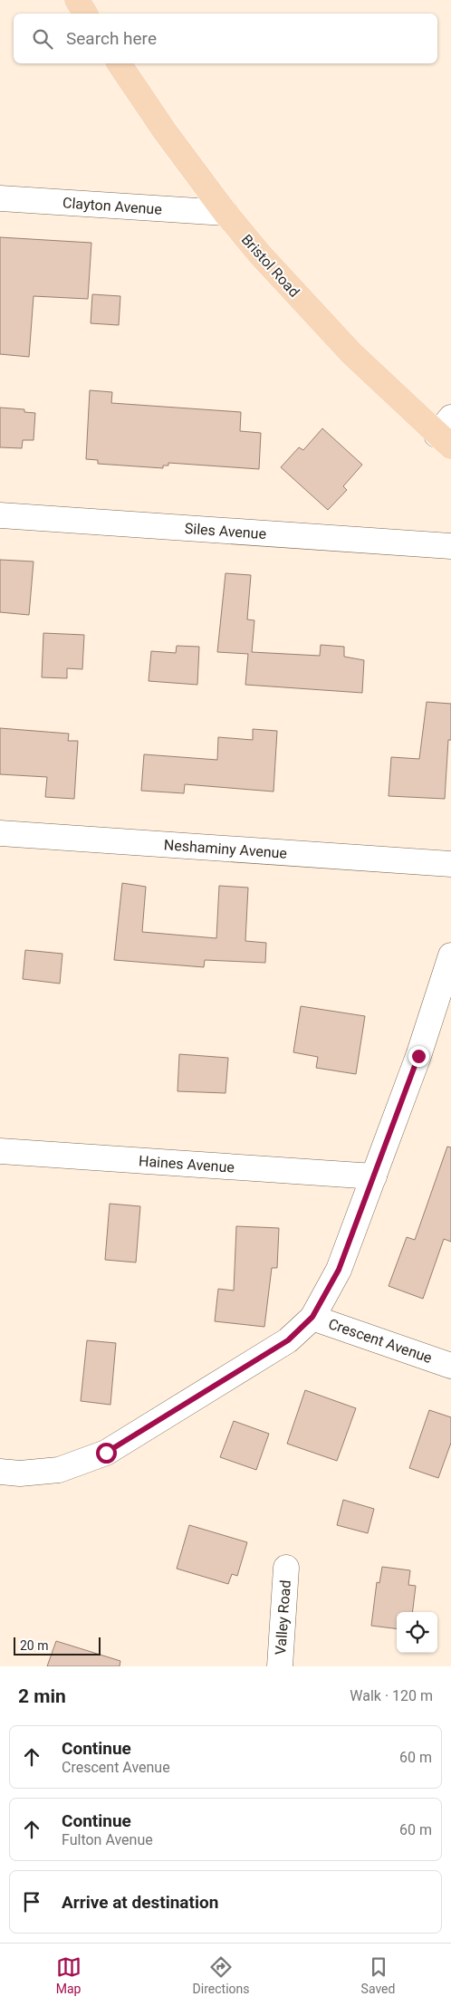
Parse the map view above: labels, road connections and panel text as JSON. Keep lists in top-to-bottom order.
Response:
{
  "streets": {
    "main road": ["Bristol Road"],
    "street": [
      "Clayton Avenue",
      "Siles Avenue",
      "Neshaminy Avenue",
      "Haines Avenue",
      "Crescent Avenue",
      "Valley Road"
    ]
  },
  "crossings": [
    ["Clayton Avenue", "Bristol Road"]
  ],
  "scale_bar": "20 m",
  "page": {
    "search": "Search here",
    "scale": "20 m",
    "heading": ["2 min", "Walk · 120 m"],
    "list": [
      ["Continue", "Crescent Avenue", "60 m"],
      ["Continue", "Fulton Avenue", "60 m"],
      "Arrive at destination"
    ],
    "nav": ["Map", "Directions", "Saved"]
  }
}
